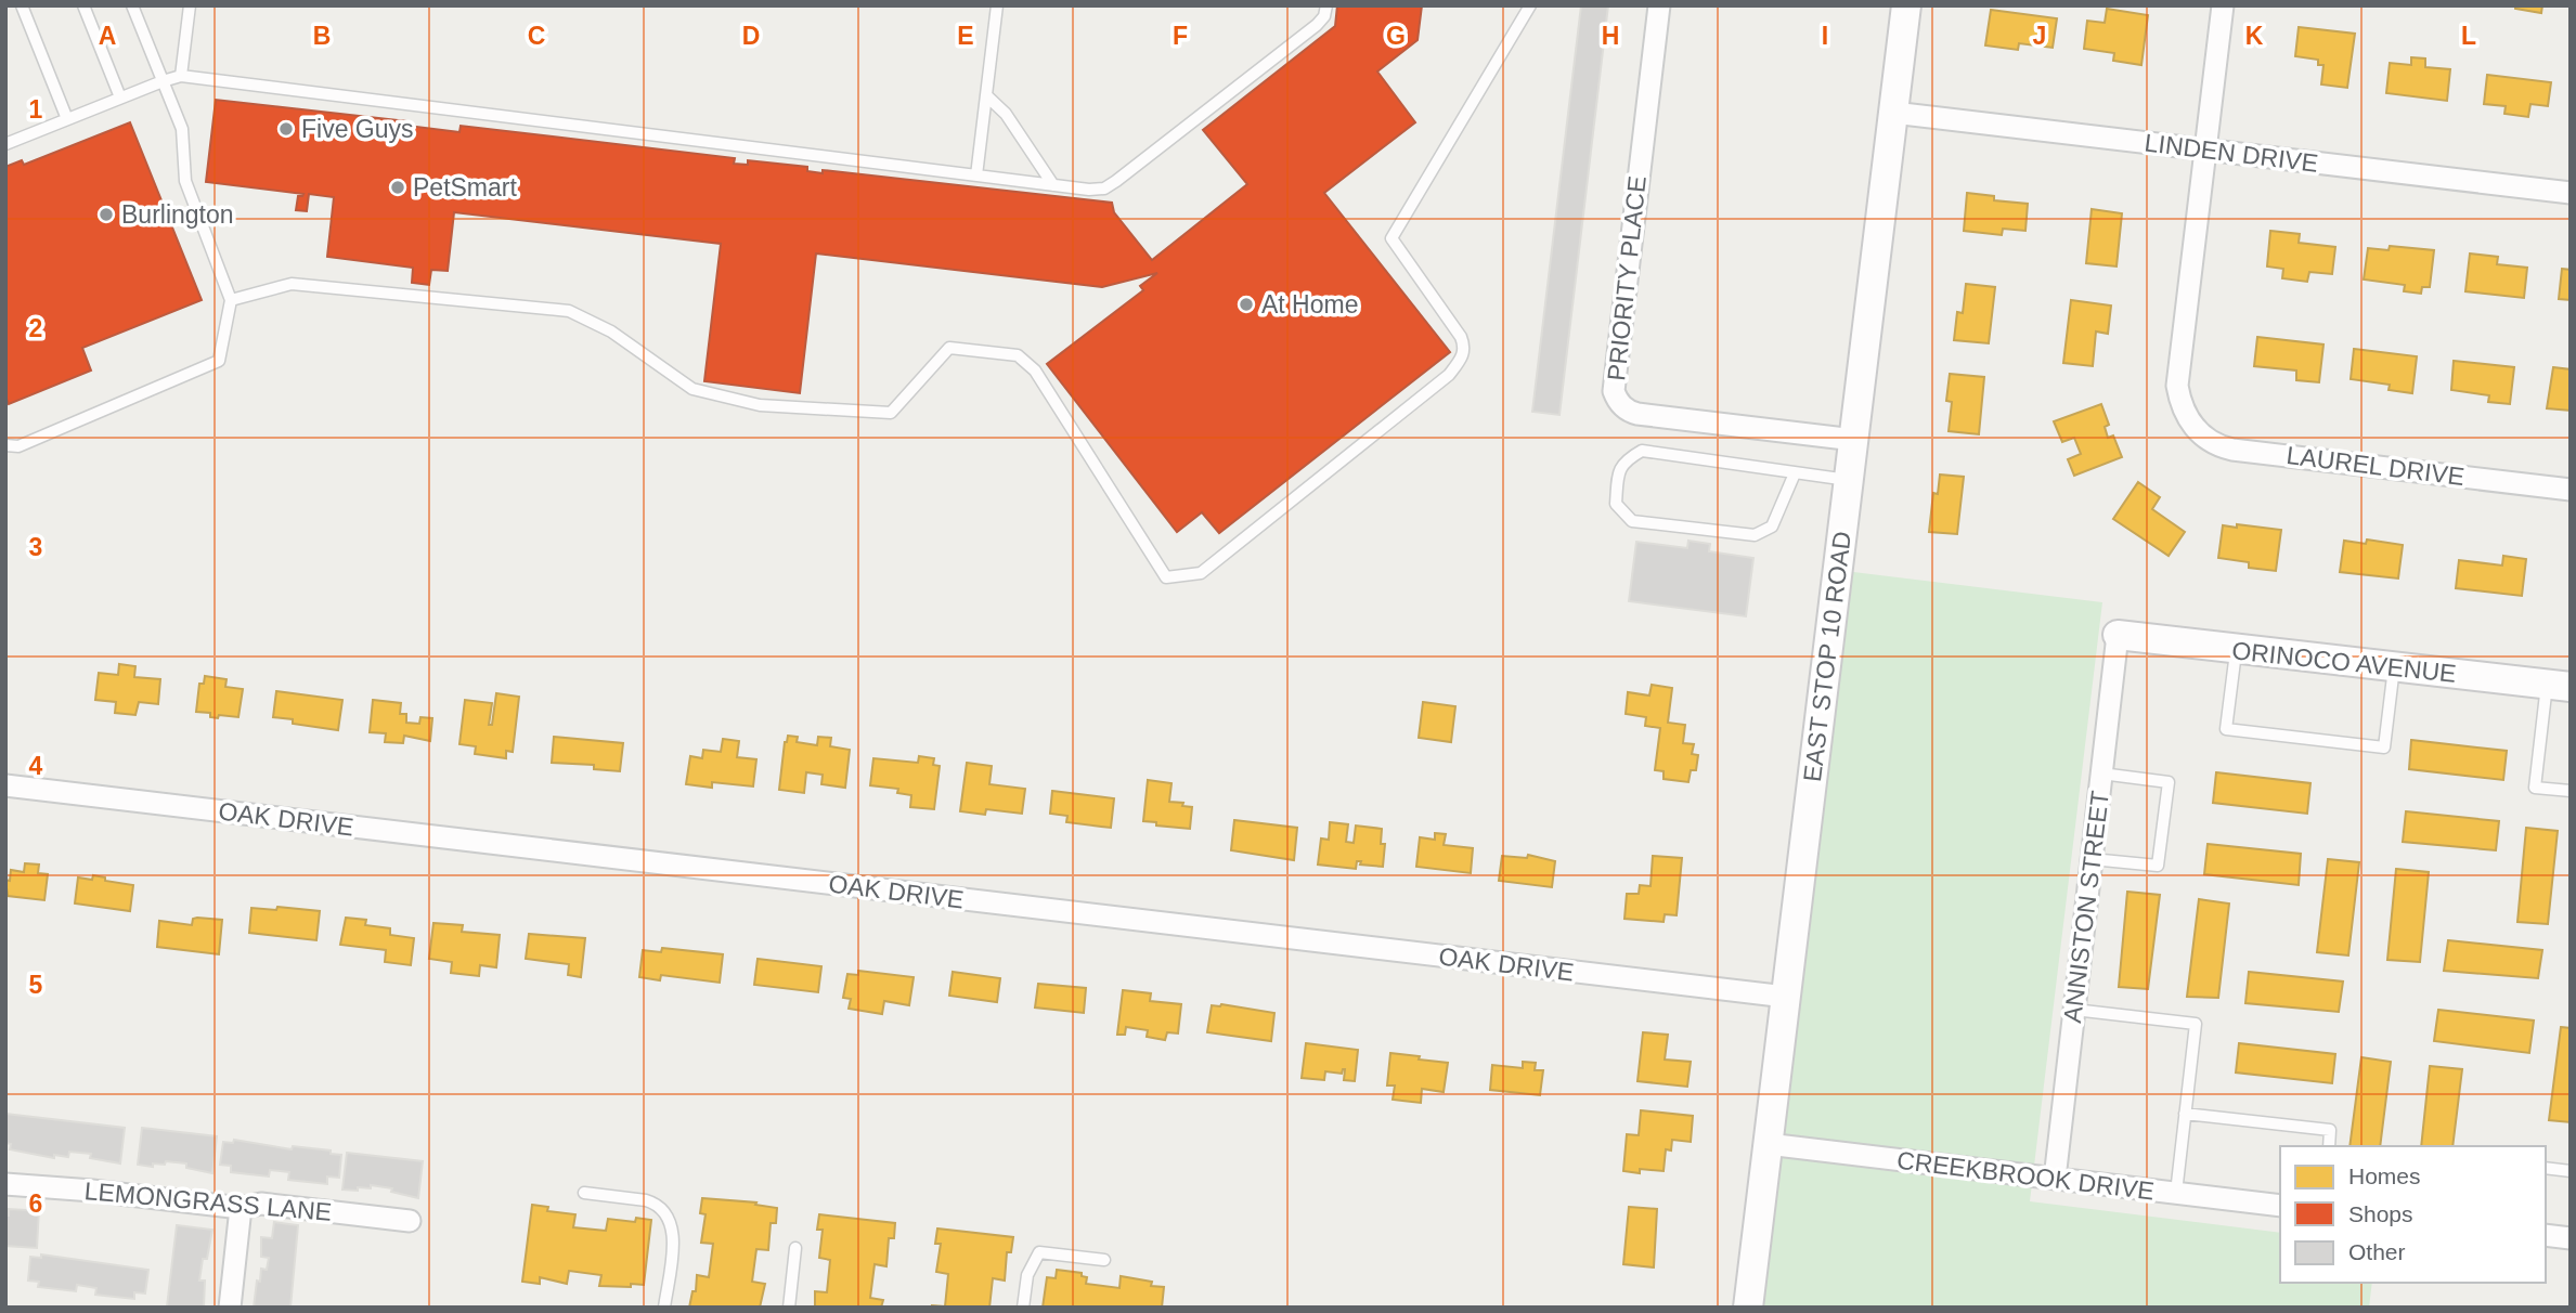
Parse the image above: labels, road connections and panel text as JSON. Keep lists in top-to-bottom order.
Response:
{
  "streets": {
    "street": [
      "LINDEN DRIVE",
      "PRIORITY PLACE",
      "LAUREL DRIVE",
      "EAST STOP 10 ROAD",
      "ORINOCO AVENUE",
      "OAK DRIVE",
      "ANNISTON STREET",
      "CREEKBROOK DRIVE",
      "LEMONGRASS LANE"
    ]
  },
  "crossings": [
    ["LINDEN DRIVE", "LAUREL DRIVE"],
    ["LINDEN DRIVE", "EAST STOP 10 ROAD"],
    ["PRIORITY PLACE", "EAST STOP 10 ROAD"],
    ["EAST STOP 10 ROAD", "OAK DRIVE"],
    ["EAST STOP 10 ROAD", "CREEKBROOK DRIVE"],
    ["ORINOCO AVENUE", "ANNISTON STREET"],
    ["ANNISTON STREET", "CREEKBROOK DRIVE"]
  ],
  "places": [
    "Five Guys",
    "PetSmart",
    "Burlington",
    "At Home"
  ],
  "legend": ["Homes", "Shops", "Other"],
  "grid": {
    "columns": [
      "A",
      "B",
      "C",
      "D",
      "E",
      "F",
      "G",
      "H",
      "I",
      "J",
      "K",
      "L"
    ],
    "rows": [
      "1",
      "2",
      "3",
      "4",
      "5",
      "6"
    ]
  }
}
